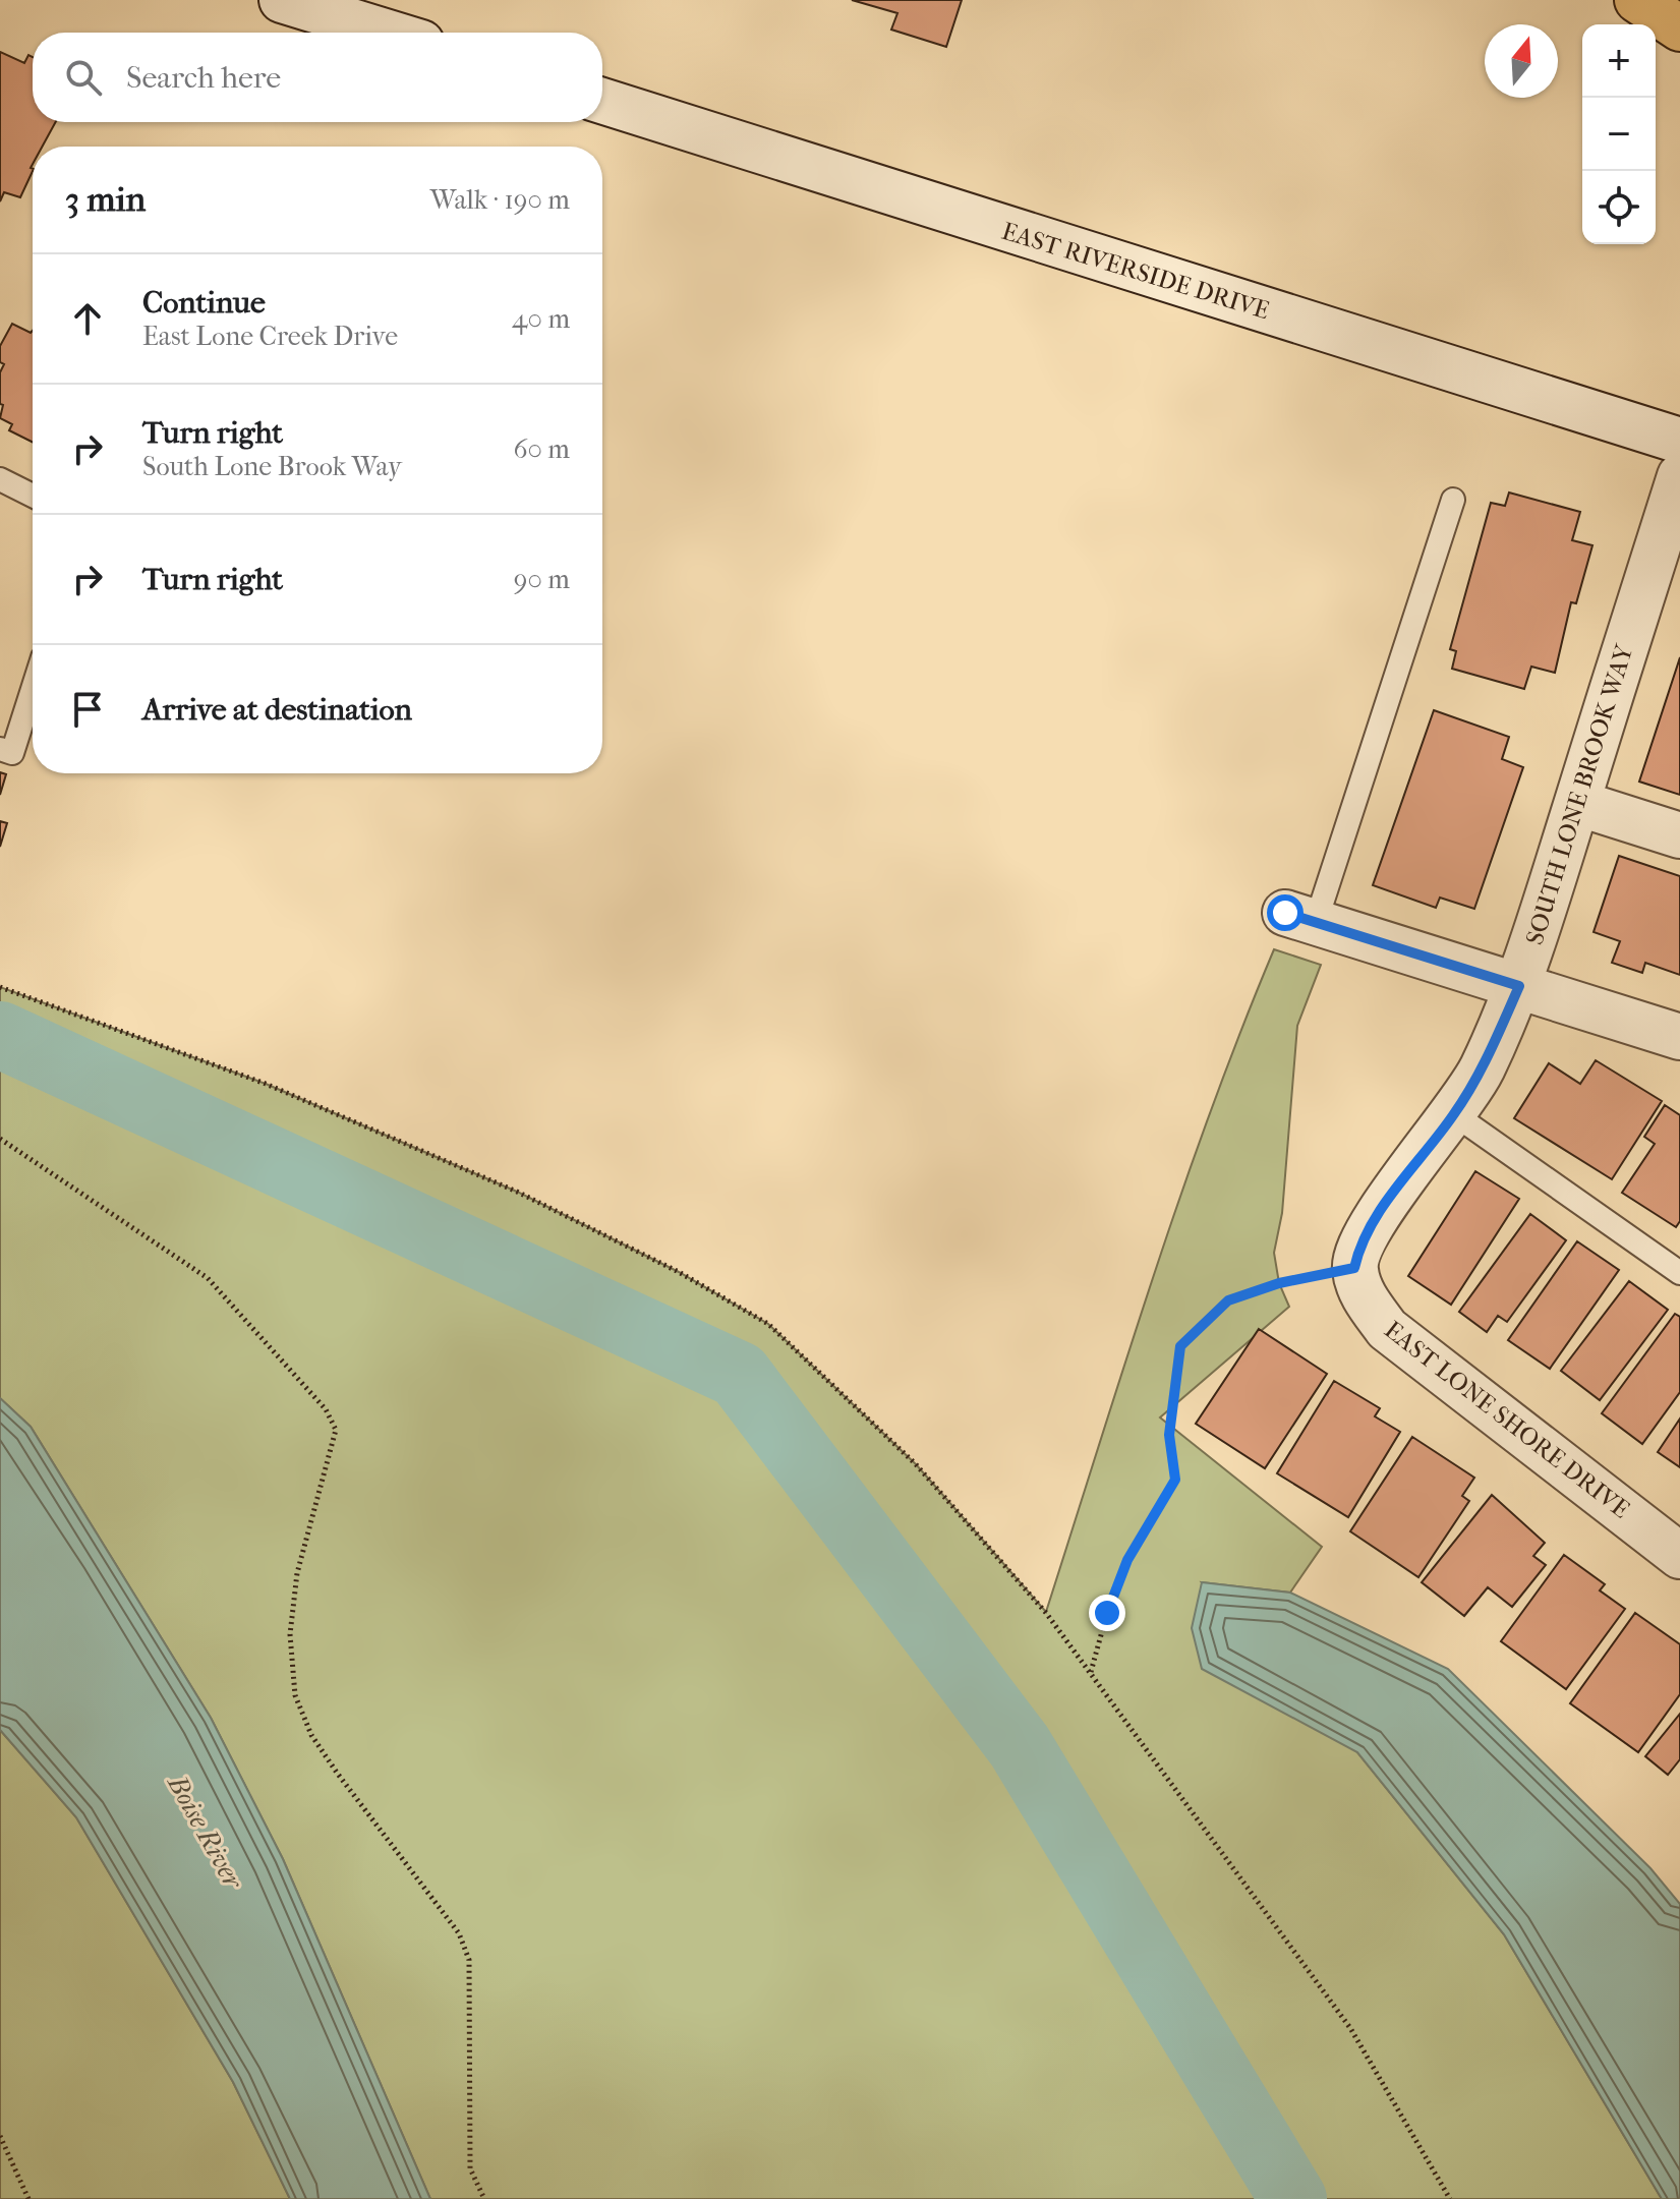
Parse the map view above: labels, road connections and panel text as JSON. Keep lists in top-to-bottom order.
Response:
{
  "streets": {
    "street": ["EAST RIVERSIDE DRIVE", "SOUTH LONE BROOK WAY", "EAST LONE SHORE DRIVE"]
  },
  "crossings": [
    ["SOUTH LONE BROOK WAY", "EAST LONE SHORE DRIVE"]
  ],
  "water": ["Boise River"],
  "north": "top",
  "page": {
    "map_buttons": ["+", "−"],
    "search": "Search here",
    "heading": ["3 min", "Walk · 190 m"],
    "list": [
      ["Continue", "East Lone Creek Drive", "40 m"],
      ["Turn right", "South Lone Brook Way", "60 m"],
      ["Turn right", "90 m"],
      "Arrive at destination"
    ]
  }
}
